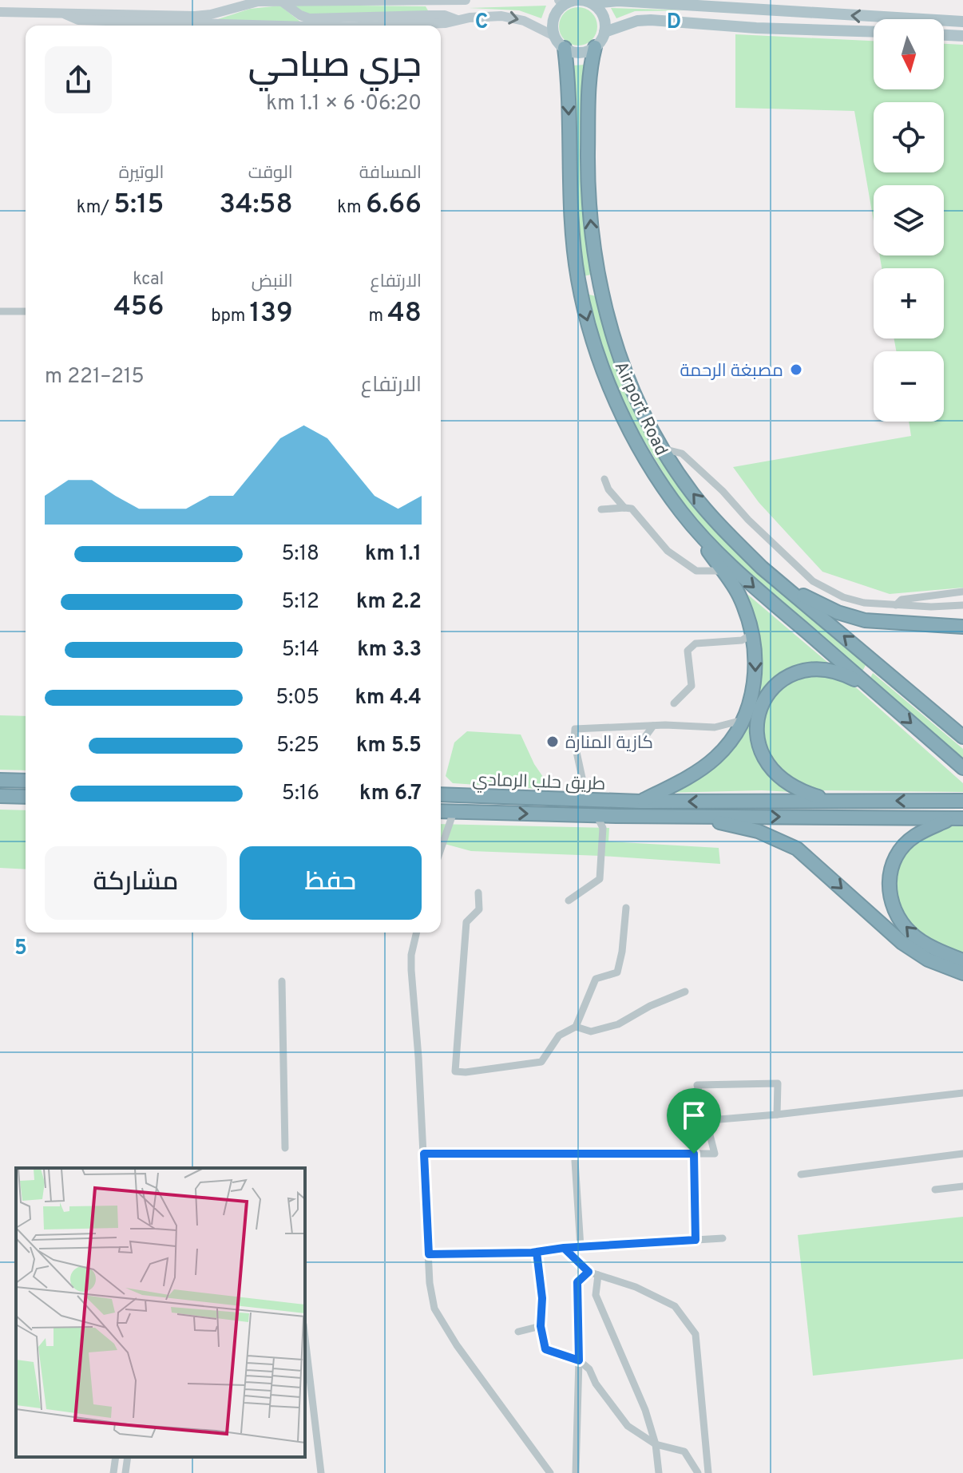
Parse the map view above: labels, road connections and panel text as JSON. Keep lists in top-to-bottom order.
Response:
{
  "streets": {
    "highway": ["Airport Road", "طريق حلب الرمادي"]
  },
  "places": ["مصبغة الرحمة", "كازية المنارة"],
  "north": "bottom",
  "page": {
    "map_buttons": ["+", "−"],
    "heading": ["جري صباحي", "06:20 · 6 × 1.1 km"],
    "stats": [
      ["المسافة", "6.66 km"],
      ["الوقت", "34:58"],
      ["الوتيرة", "5:15 /km"],
      ["الارتفاع", "48 m"],
      ["النبض", "139 bpm"],
      ["kcal", "456"]
    ],
    "chart": ["الارتفاع", "215–221 m"],
    "list": [
      {
        "name": "1.1 km",
        "note": "5:18"
      },
      {
        "name": "2.2 km",
        "note": "5:12"
      },
      {
        "name": "3.3 km",
        "note": "5:14"
      },
      {
        "name": "4.4 km",
        "note": "5:05"
      },
      {
        "name": "5.5 km",
        "note": "5:25"
      },
      {
        "name": "6.7 km",
        "note": "5:16"
      }
    ],
    "buttons": ["حفظ", "مشاركة"]
  },
  "grid": {
    "columns": ["C", "D"],
    "rows": ["5"]
  }
}
